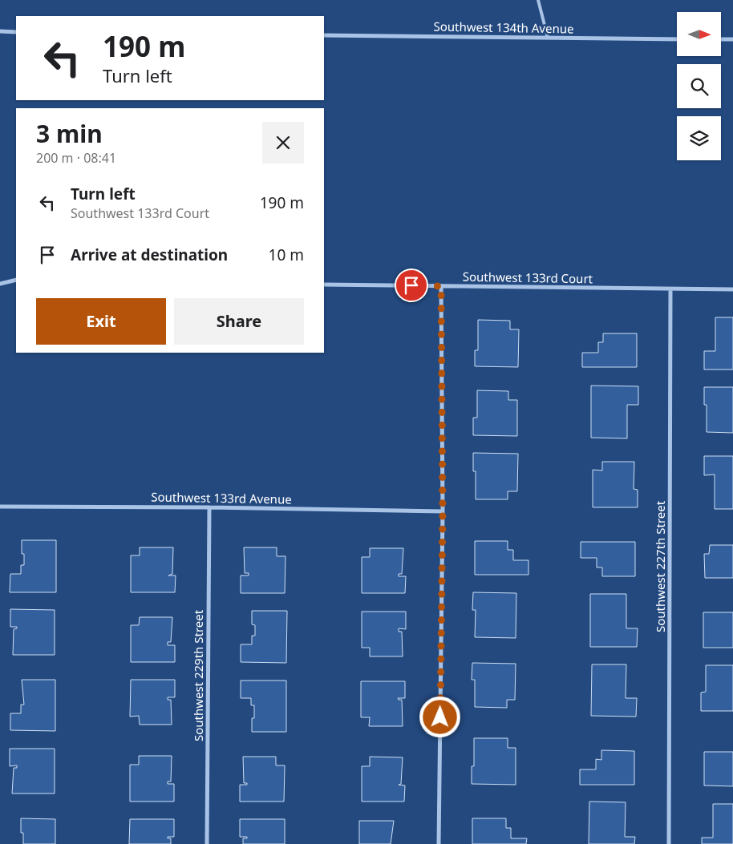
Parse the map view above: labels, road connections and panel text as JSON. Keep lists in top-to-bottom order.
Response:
{
  "streets": {
    "street": [
      "Southwest 134th Avenue",
      "Southwest 133rd Court",
      "Southwest 133rd Avenue",
      "Southwest 227th Street",
      "Southwest 229th Street"
    ]
  },
  "crossings": [
    ["Southwest 133rd Court", "Southwest 227th Street"],
    ["Southwest 133rd Avenue", "Southwest 229th Street"]
  ],
  "north": "right",
  "page": {
    "turn": ["190 m", "Turn left"],
    "heading": ["3 min", "200 m · 08:41"],
    "list": [
      {
        "name": "Turn left",
        "note": "Southwest 133rd Court",
        "value": "190 m"
      },
      {
        "name": "Arrive at destination",
        "value": "10 m"
      }
    ],
    "buttons": ["Exit", "Share"]
  }
}
